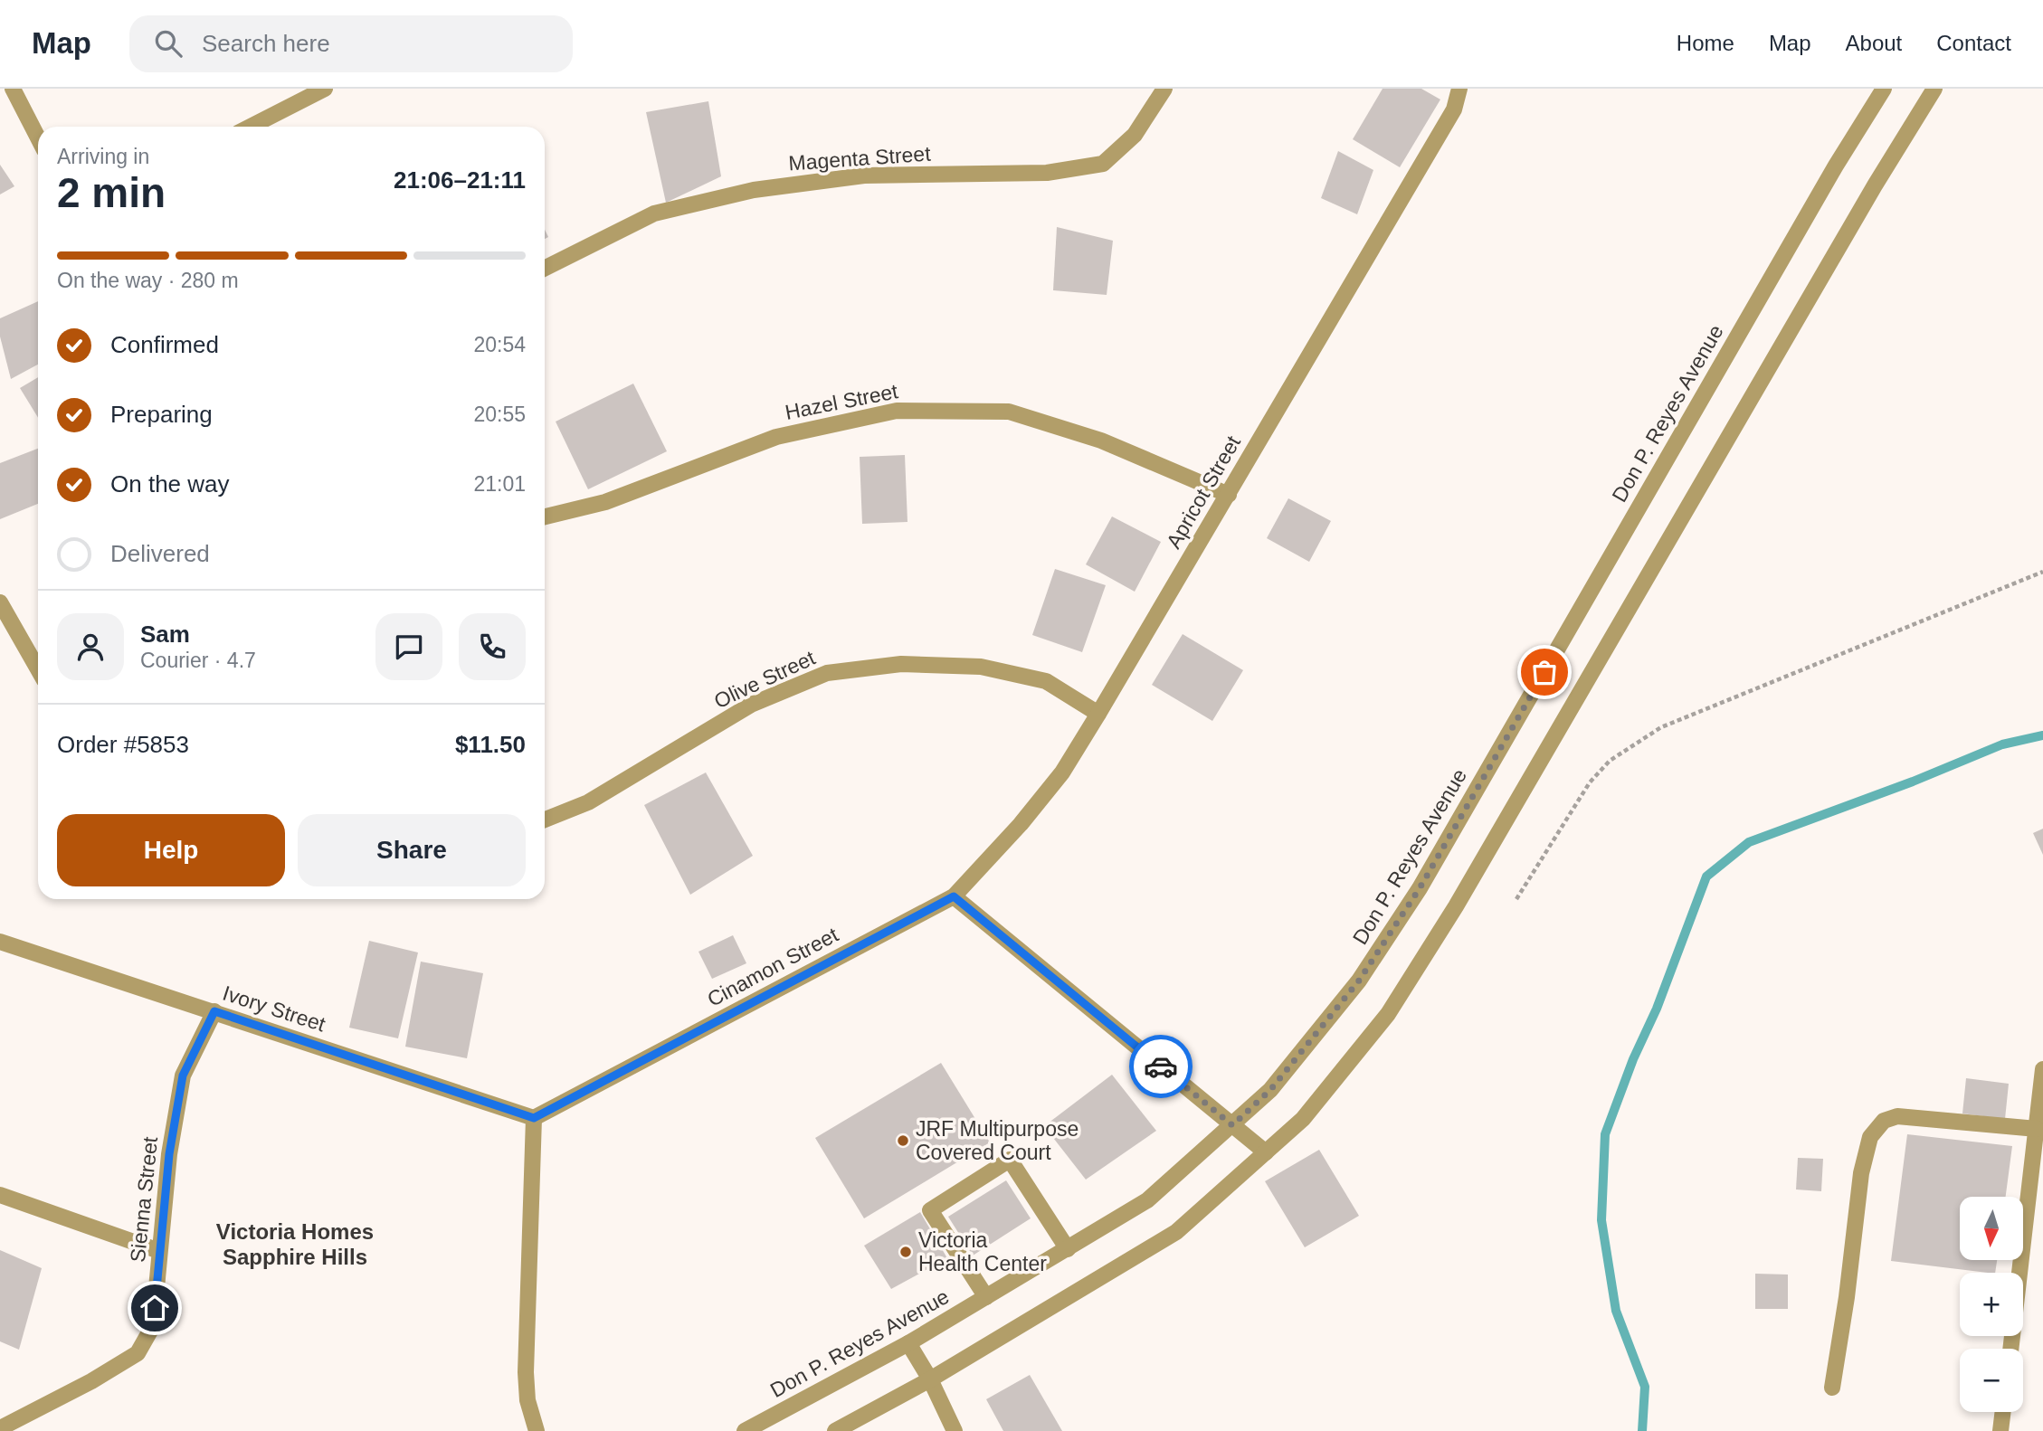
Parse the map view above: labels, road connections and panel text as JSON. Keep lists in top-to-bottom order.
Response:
{
  "streets": {
    "street": [
      "Magenta Street",
      "Hazel Street",
      "Don P. Reyes Avenue",
      "Apricot Street",
      "Olive Street",
      "Cinamon Street",
      "Ivory Street",
      "Sienna Street"
    ]
  },
  "crossings": [
    ["Hazel Street", "Apricot Street"],
    ["Apricot Street", "Olive Street"],
    ["Apricot Street", "Cinamon Street"],
    ["Cinamon Street", "Ivory Street"],
    ["Ivory Street", "Sienna Street"]
  ],
  "districts": ["Victoria Homes Sapphire Hills"],
  "places": ["JRF Multipurpose Covered Court", "Victoria Health Center"],
  "north": "bottom",
  "page": {
    "header": "Map",
    "search": "Search here",
    "nav": [
      "Home",
      "Map",
      "About",
      "Contact"
    ],
    "heading": ["2 min", "Arriving in", "21:06–21:11"],
    "panel": [
      "Sam",
      "Courier · 4.7",
      "Order #5853",
      "$11.50"
    ],
    "bar": "On the way · 280 m",
    "list": [
      ["Confirmed", "20:54"],
      ["Preparing", "20:55"],
      ["On the way", "21:01"],
      "Delivered"
    ],
    "buttons": ["Help", "Share"],
    "map_buttons": ["+", "−"]
  }
}
